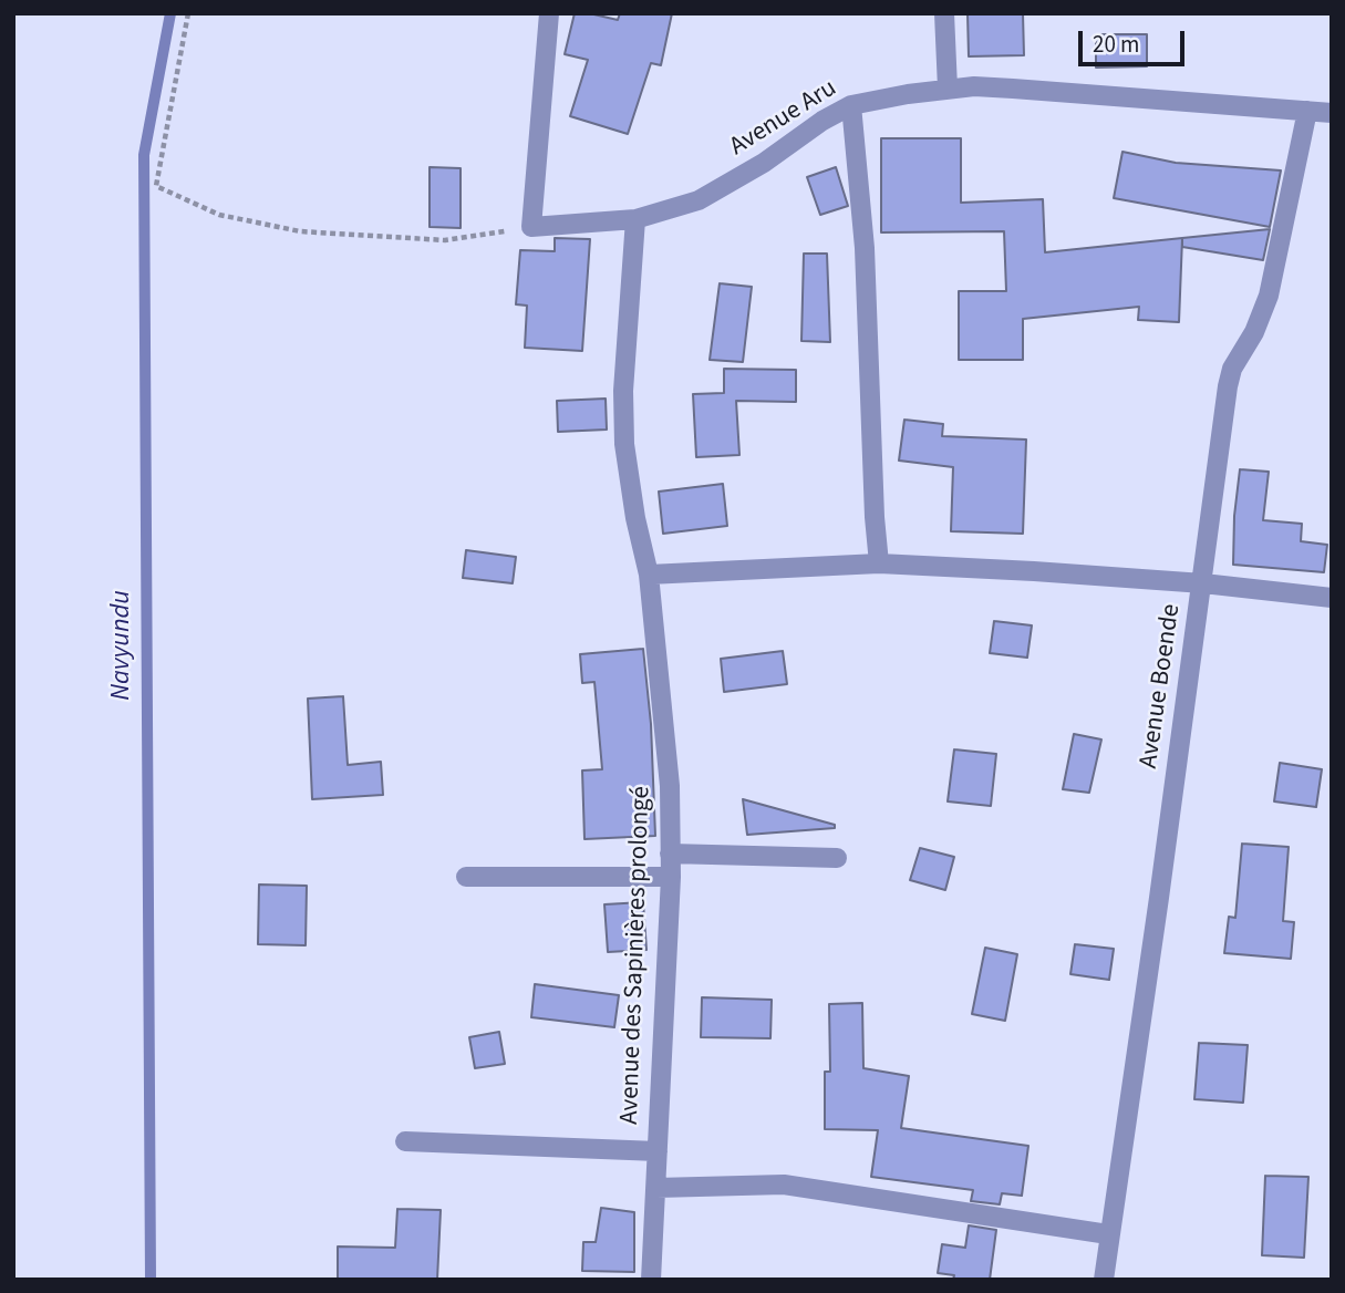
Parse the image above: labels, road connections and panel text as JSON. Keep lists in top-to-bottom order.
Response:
{
  "streets": {
    "street": ["Avenue Aru", "Avenue Boende", "Avenue des Sapinières prolongé"]
  },
  "crossings": [
    ["Avenue Aru", "Avenue Boende"],
    ["Avenue Aru", "Avenue des Sapinières prolongé"]
  ],
  "water": ["Navyundu"],
  "scale_bar": "20 m"
}
